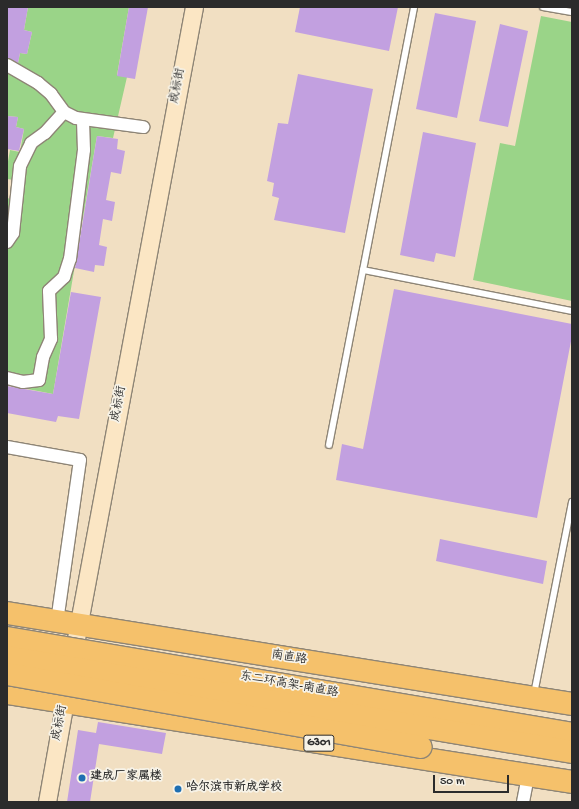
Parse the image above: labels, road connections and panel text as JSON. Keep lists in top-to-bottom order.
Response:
{
  "streets": {
    "highway": ["南直路", "东二环高架-南直路", "G301"],
    "street": ["成标街"]
  },
  "crossings": [
    ["成标街", "南直路"],
    ["成标街", "G301"]
  ],
  "places": ["建成厂家属楼", "哈尔滨市新成学校"],
  "scale_bar": "50 m"
}
